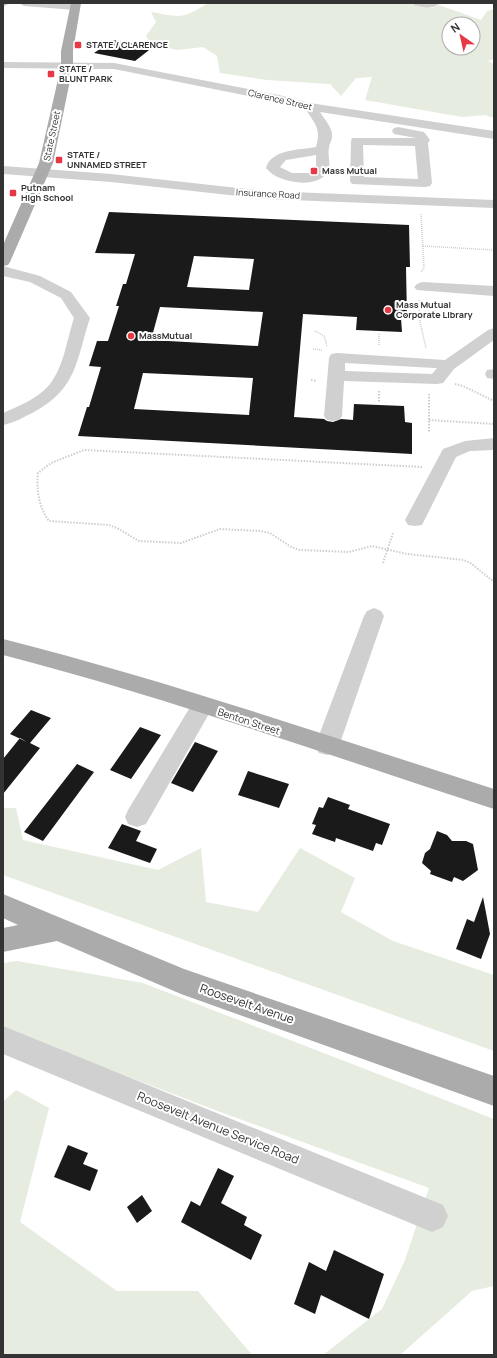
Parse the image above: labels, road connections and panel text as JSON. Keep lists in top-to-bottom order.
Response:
{
  "streets": {
    "main road": ["State Street", "Benton Street", "Roosevelt Avenue"],
    "street": ["Clarence Street", "Insurance Road", "Roosevelt Avenue Service Road"]
  },
  "crossings": [
    ["Clarence Street", "State Street"],
    ["State Street", "Insurance Road"]
  ],
  "places": {
    "transit": [
      "STATE / CLARENCE",
      "STATE / BLUNT PARK",
      "STATE / UNNAMED STREET",
      "Mass Mutual",
      "Putnam High School"
    ],
    "other": ["Mass Mutual Corporate Library", "MassMutual"]
  },
  "north": "top left"
}
